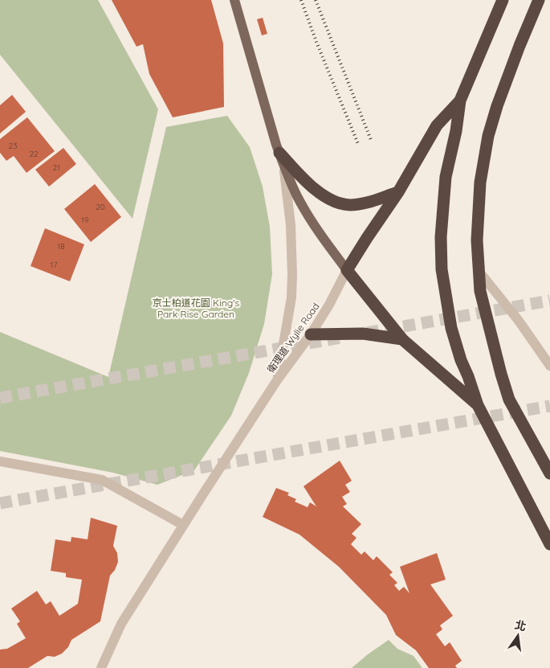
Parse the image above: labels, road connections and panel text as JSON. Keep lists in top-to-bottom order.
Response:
{
  "streets": {
    "street": ["衛理道 Wylie Road"]
  },
  "parks": ["京士柏道花園 King's Park Rise Garden"],
  "house_numbers": [
    "23",
    "22",
    "21",
    "20",
    "19",
    "18",
    "17"
  ],
  "north": "top"
}
